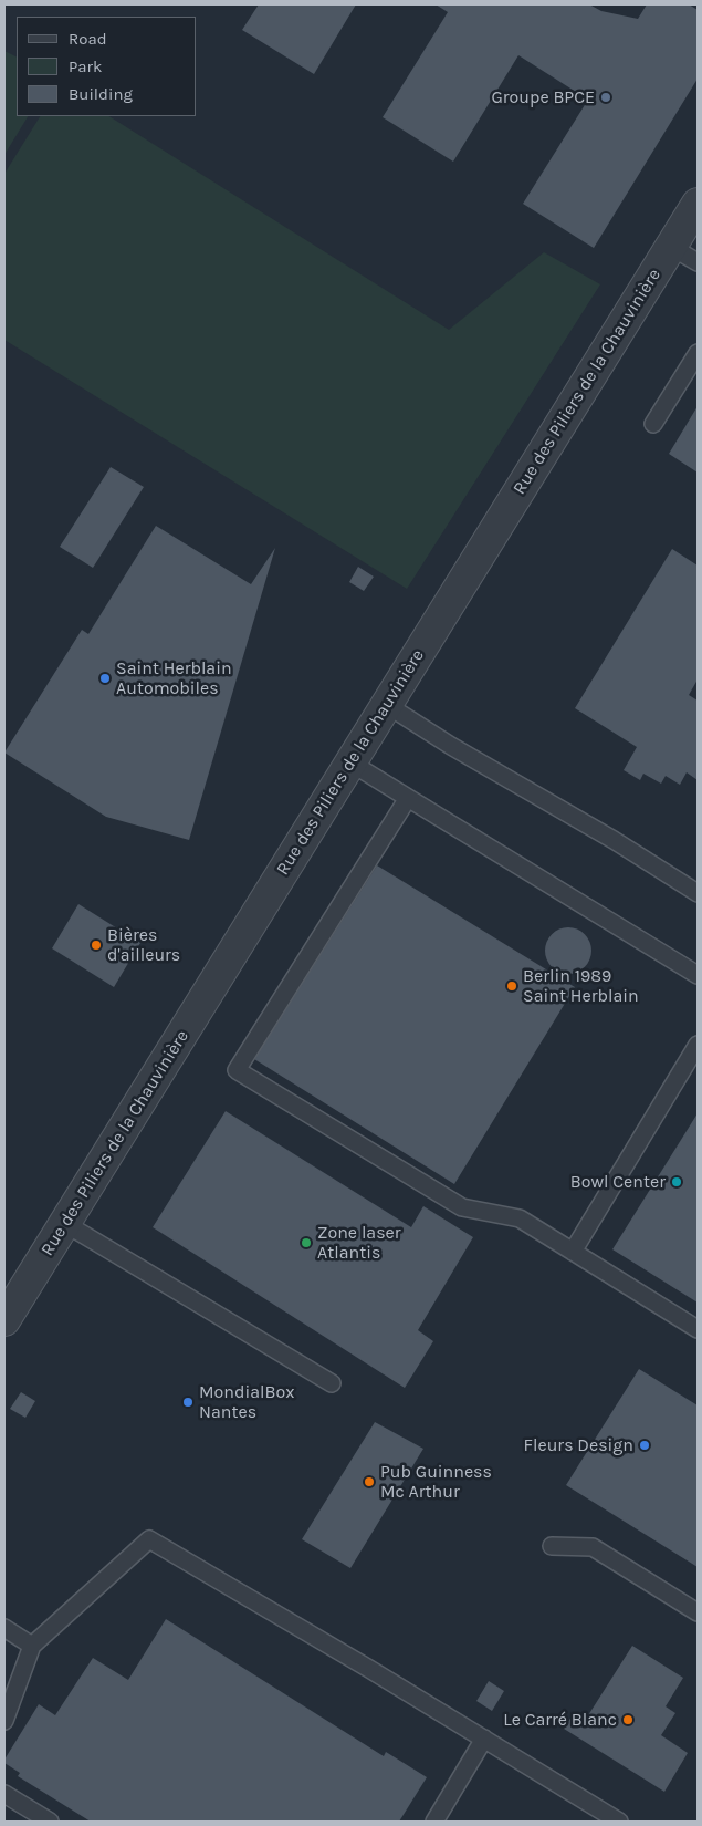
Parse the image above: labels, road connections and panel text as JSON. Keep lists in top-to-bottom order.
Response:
{
  "streets": {
    "street": ["Rue des Piliers de la Chauvinière"]
  },
  "places": [
    "Groupe BPCE",
    "Saint Herblain Automobiles",
    "Bières d'ailleurs",
    "Berlin 1989 Saint Herblain",
    "Bowl Center",
    "Zone laser Atlantis",
    "MondialBox Nantes",
    "Fleurs Design",
    "Pub Guinness Mc Arthur",
    "Le Carré Blanc"
  ],
  "legend": ["Road", "Park", "Building"]
}
